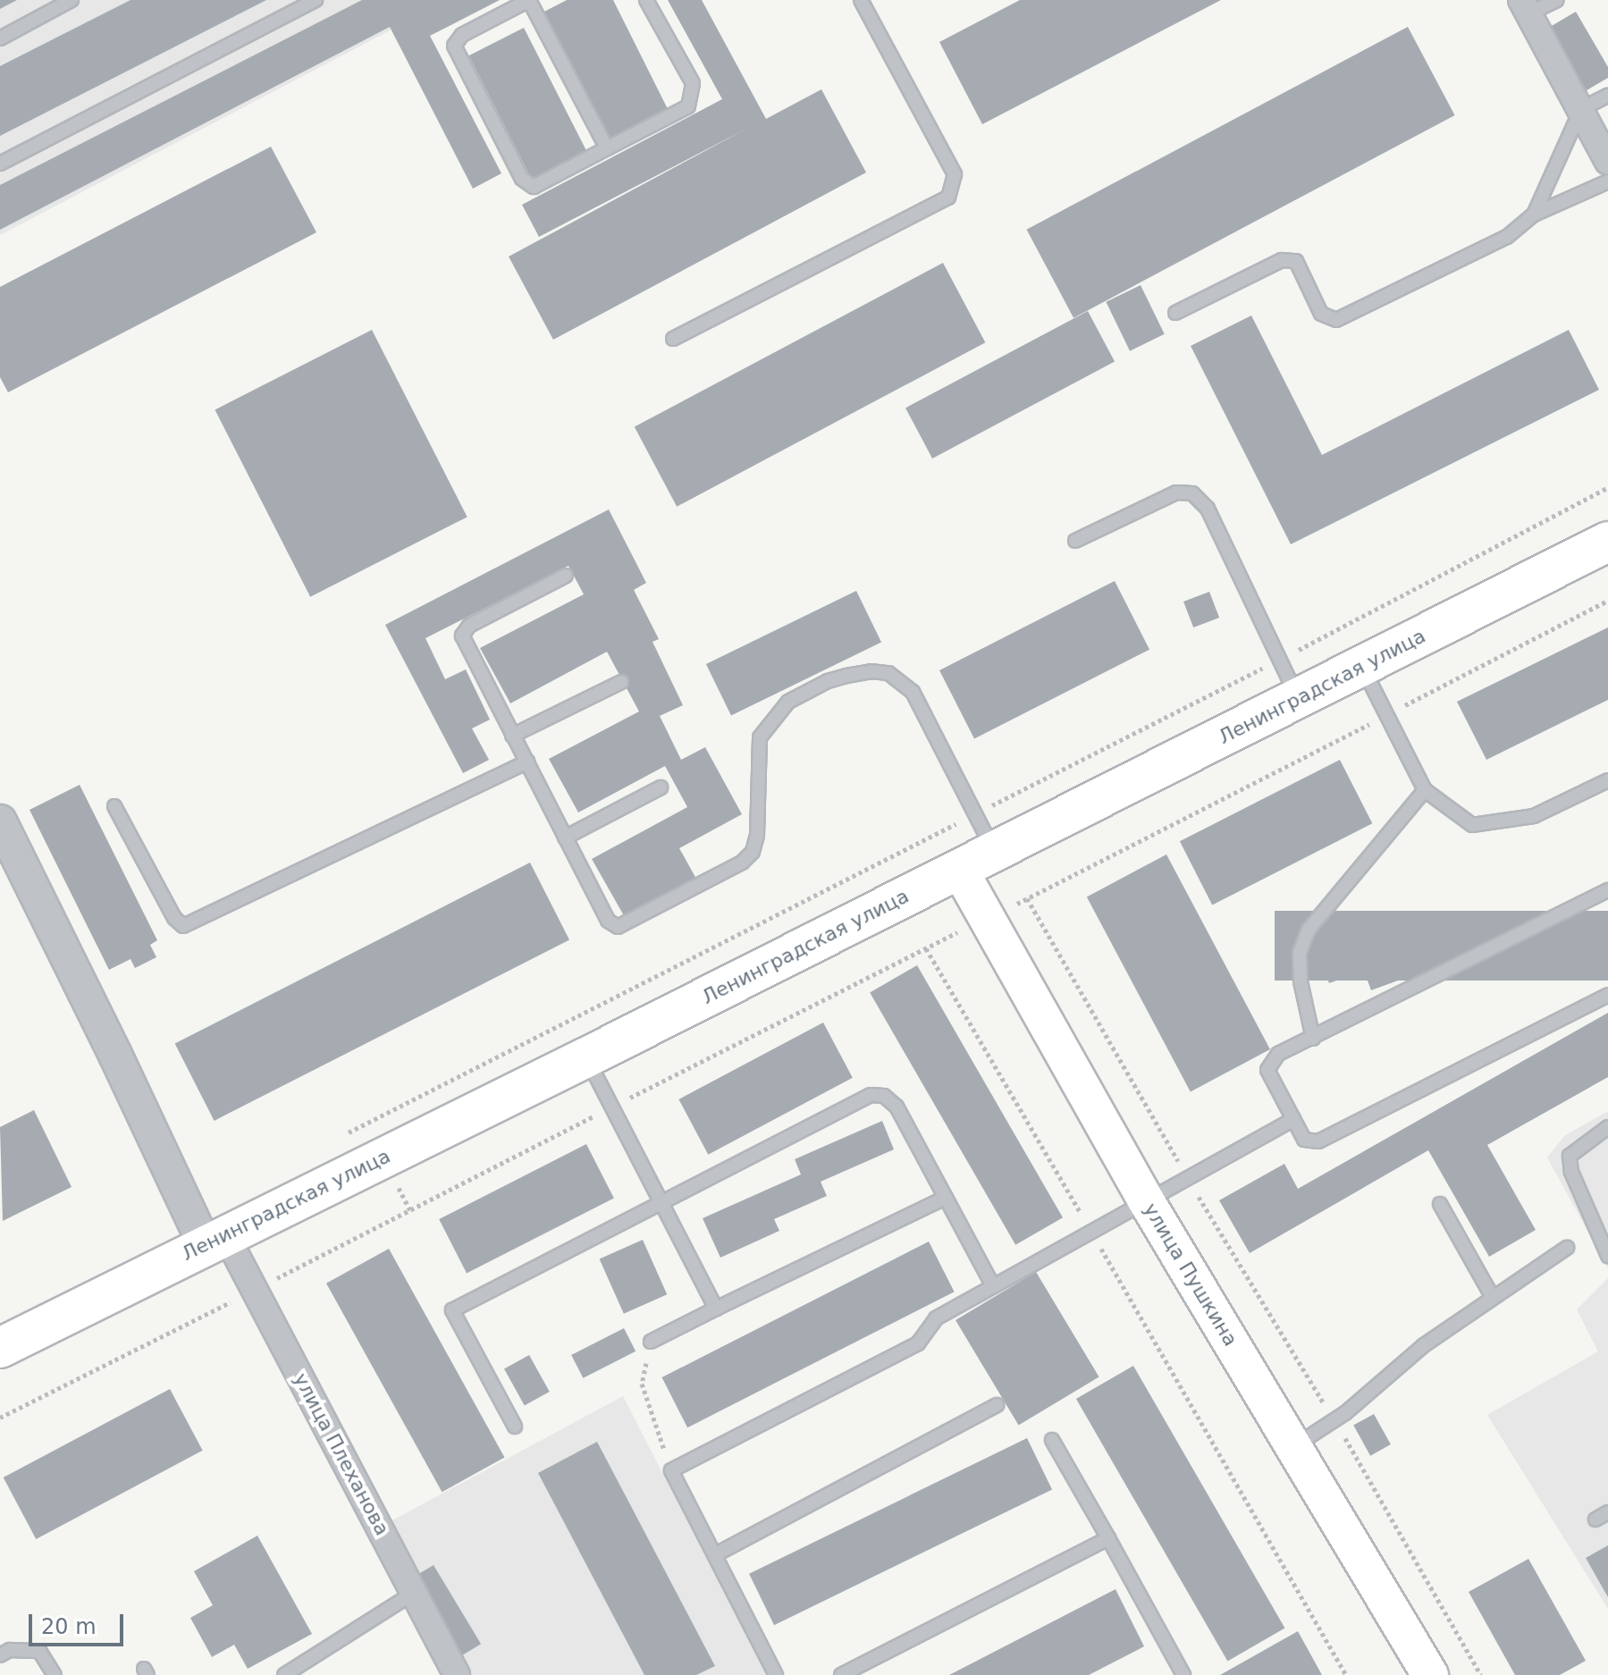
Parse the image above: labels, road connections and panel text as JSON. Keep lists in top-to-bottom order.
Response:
{
  "streets": {
    "highway": ["Ленинградская улица"],
    "main road": ["улица Пушкина"],
    "street": ["улица Плеханова"]
  },
  "crossings": [
    ["Ленинградская улица", "улица Пушкина"],
    ["Ленинградская улица", "улица Плеханова"]
  ],
  "scale_bar": "20 m"
}
